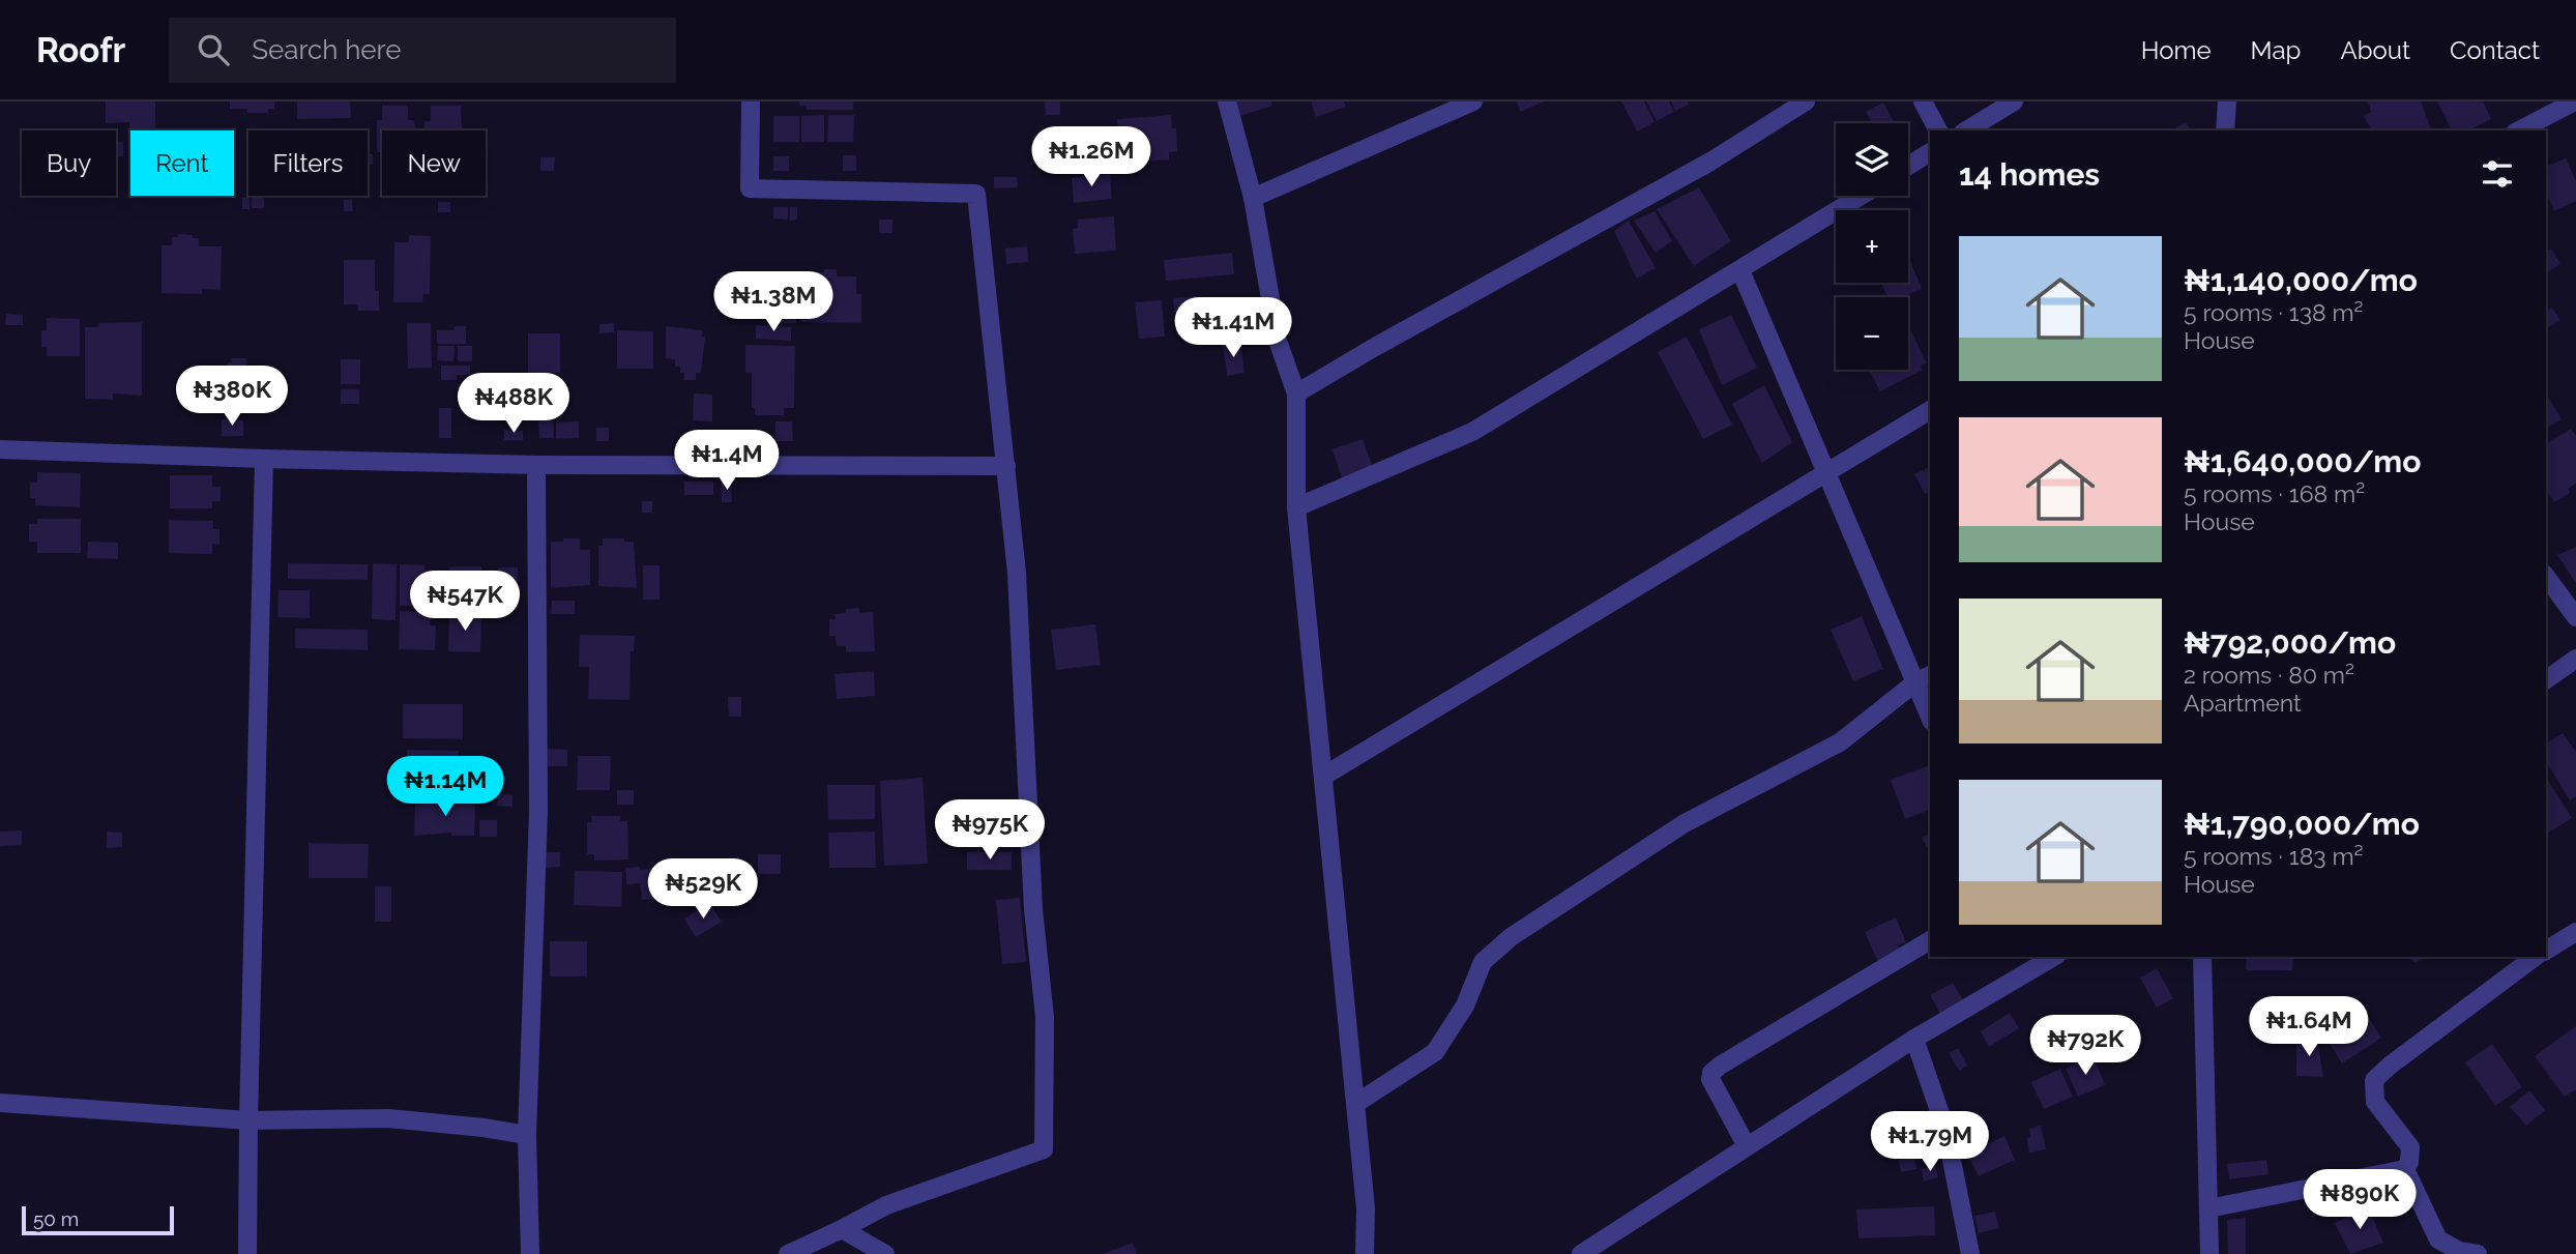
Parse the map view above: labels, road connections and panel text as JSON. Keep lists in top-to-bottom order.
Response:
{
  "scale_bar": "50 m",
  "page": {
    "header": "Roofr",
    "search": "Search here",
    "nav": [
      "Home",
      "Map",
      "About",
      "Contact"
    ],
    "map_buttons": ["+", "−"],
    "price": [
      "₦1.26M",
      "₦1.38M",
      "₦1.41M",
      "₦380K",
      "₦488K",
      "₦1.4M",
      "₦547K",
      "₦1.14M",
      "₦975K",
      "₦529K",
      "₦1.64M",
      "₦792K",
      "₦1.79M",
      "₦890K"
    ],
    "chip": [
      "Buy",
      "Rent",
      "Filters",
      "New"
    ],
    "heading": "14 homes",
    "list": [
      {
        "name": "₦1,140,000/mo",
        "note": "5 rooms · 138 m² · House"
      },
      {
        "name": "₦1,640,000/mo",
        "note": "5 rooms · 168 m² · House"
      },
      {
        "name": "₦792,000/mo",
        "note": "2 rooms · 80 m² · Apartment"
      },
      {
        "name": "₦1,790,000/mo",
        "note": "5 rooms · 183 m² · House"
      }
    ],
    "scale": "50 m"
  }
}
